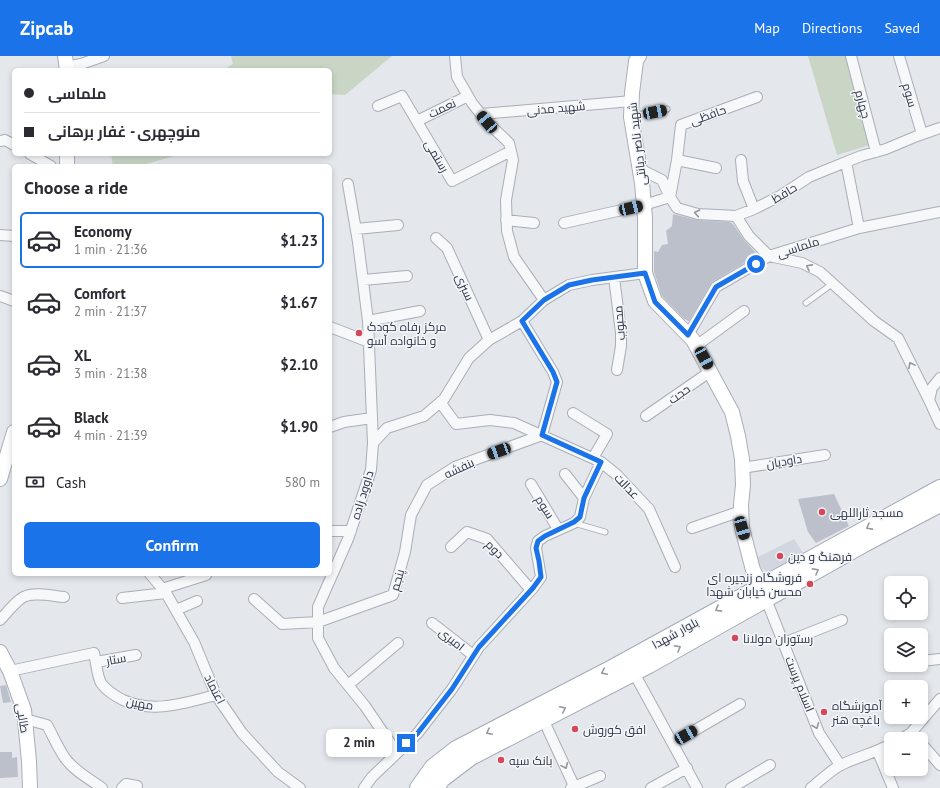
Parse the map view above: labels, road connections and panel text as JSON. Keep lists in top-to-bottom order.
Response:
{
  "streets": {
    "main road": ["شهید ناصر دیانتی", "بلوار شهدا", "طالبی"],
    "street": [
      "سوم",
      "چهارم",
      "نعمت",
      "شهید مدنی",
      "حافظی",
      "رستمی",
      "حافظ",
      "ملماسی",
      "سبزی",
      "محبوب",
      "حجت",
      "داودیان",
      "بنفشه",
      "عدالت",
      "داوود زاده",
      "دوم",
      "پنجم",
      "امیری",
      "ستار",
      "اسلام پرست",
      "اعتماد",
      "مهین"
    ]
  },
  "crossings": [
    ["سوم", "حافظ"],
    ["چهارم", "حافظ"],
    ["نعمت", "رستمی"],
    ["شهید مدنی", "شهید ناصر دیانتی"],
    ["حافظی", "حافظ"],
    ["شهید ناصر دیانتی", "حافظ"],
    ["شهید ناصر دیانتی", "ملماسی"],
    ["شهید ناصر دیانتی", "حجت"],
    ["شهید ناصر دیانتی", "داودیان"],
    ["شهید ناصر دیانتی", "بلوار شهدا"],
    ["شهید ناصر دیانتی", "اسلام پرست"],
    ["بنفشه", "عدالت"],
    ["بنفشه", "پنجم"],
    ["داوود زاده", "پنجم"],
    ["بلوار شهدا", "اسلام پرست"],
    ["ستار", "مهین"],
    ["ستار", "طالبی"],
    ["اعتماد", "مهین"]
  ],
  "one_way": ["اسلام پرست"],
  "places": [
    "مرکز رفاه کودک و خانواده آسو",
    "مسجد ثاراللهی",
    "فرهنگ و دین",
    "فروشگاه زنجیره ای محسن خیابان شهدا",
    "رستوران مولانا",
    "آموزشگاه باغچه هنر",
    "افق کوروش",
    "بانک سپه"
  ],
  "page": {
    "header": "Zipcab",
    "nav": ["Map", "Directions", "Saved"],
    "banner": ["ملماسی", "منوچهری - غفار برهانی"],
    "heading": "Choose a ride",
    "list": [
      {
        "name": "Economy",
        "note": "1 min · 21:36",
        "value": "$1.23"
      },
      {
        "name": "Comfort",
        "note": "2 min · 21:37",
        "value": "$1.67"
      },
      {
        "name": "XL",
        "note": "3 min · 21:38",
        "value": "$2.10"
      },
      {
        "name": "Black",
        "note": "4 min · 21:39",
        "value": "$1.90"
      }
    ],
    "pay": ["Cash", "580 m"],
    "buttons": "Confirm",
    "map_buttons": ["+", "−"],
    "bubble": "2 min"
  }
}
